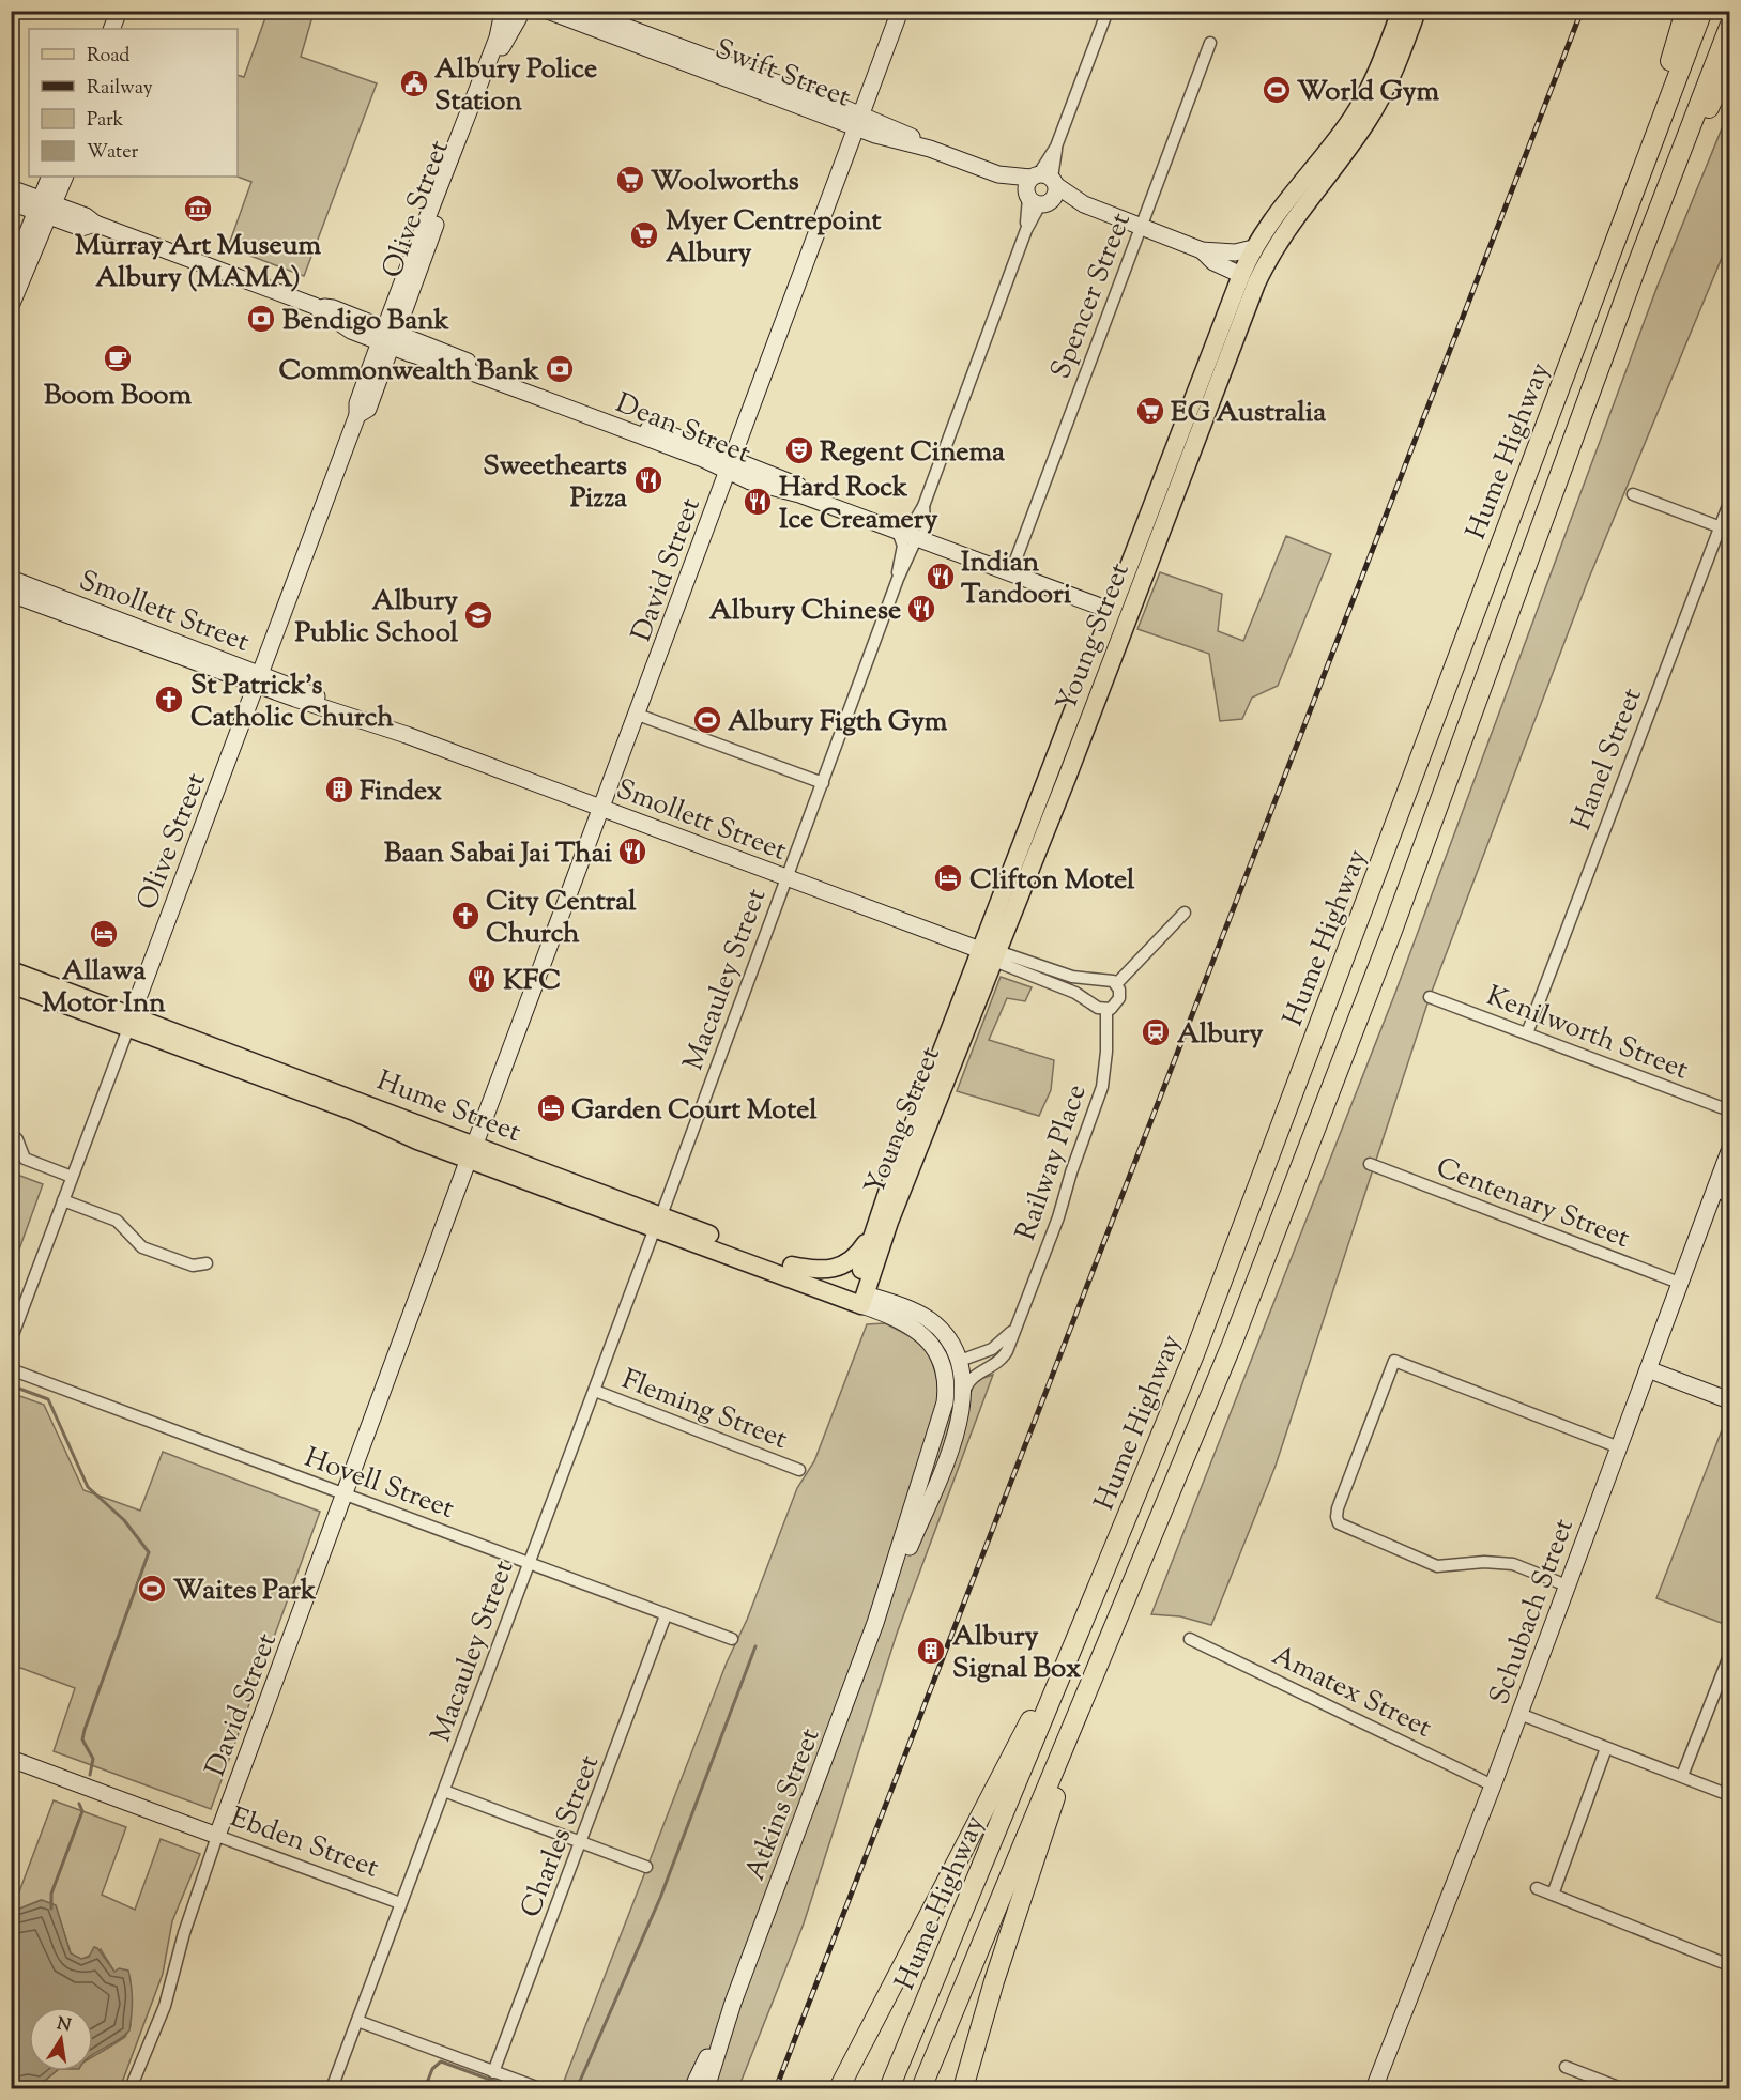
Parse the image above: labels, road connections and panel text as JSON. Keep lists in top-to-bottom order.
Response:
{
  "streets": {
    "highway": ["Hume Highway"],
    "main road": ["Young Street", "Hume Street"],
    "street": [
      "Swift Street",
      "Olive Street",
      "Spencer Street",
      "Dean Street",
      "David Street",
      "Smollett Street",
      "Hanel Street",
      "Macauley Street",
      "Kenilworth Street",
      "Railway Place",
      "Centenary Street",
      "Fleming Street",
      "Hovell Street",
      "Schubach Street",
      "Amatex Street",
      "Atkins Street",
      "Charles Street",
      "Ebden Street"
    ]
  },
  "crossings": [
    ["Swift Street", "Spencer Street"],
    ["Swift Street", "David Street"],
    ["Swift Street", "Young Street"],
    ["Swift Street", "Macauley Street"],
    ["Olive Street", "Dean Street"],
    ["Olive Street", "Smollett Street"],
    ["Olive Street", "Hume Street"],
    ["Spencer Street", "Dean Street"],
    ["Dean Street", "David Street"],
    ["Dean Street", "Young Street"],
    ["Dean Street", "Macauley Street"],
    ["David Street", "Smollett Street"],
    ["David Street", "Hume Street"],
    ["David Street", "Hovell Street"],
    ["David Street", "Ebden Street"],
    ["Smollett Street", "Young Street"],
    ["Smollett Street", "Macauley Street"],
    ["Young Street", "Hume Street"],
    ["Young Street", "Atkins Street"],
    ["Hanel Street", "Kenilworth Street"],
    ["Macauley Street", "Hume Street"],
    ["Macauley Street", "Fleming Street"],
    ["Macauley Street", "Hovell Street"],
    ["Macauley Street", "Ebden Street"],
    ["Hume Street", "Atkins Street"],
    ["Railway Place", "Atkins Street"],
    ["Centenary Street", "Schubach Street"],
    ["Hovell Street", "Charles Street"],
    ["Schubach Street", "Amatex Street"]
  ],
  "places": {
    "public building": ["Albury Police Station"],
    "sports": ["World Gym", "Albury Figth Gym", "Waites Park"],
    "supermarket": ["Woolworths", "Myer Centrepoint Albury", "EG Australia"],
    "museum": ["Murray Art Museum Albury (MAMA)"],
    "bank": ["Bendigo Bank", "Commonwealth Bank"],
    "cafe": ["Boom Boom"],
    "theatre": ["Regent Cinema"],
    "restaurant": [
      "Sweethearts Pizza",
      "Hard Rock Ice Creamery",
      "Indian Tandoori",
      "Albury Chinese",
      "Baan Sabai Jai Thai",
      "KFC"
    ],
    "school or university": ["Albury Public School"],
    "church": ["St Patrick's Catholic Church", "City Central Church"],
    "building": ["Findex", "Albury Signal Box"],
    "hotel": ["Clifton Motel", "Allawa Motor Inn", "Garden Court Motel"],
    "station": ["Albury"]
  },
  "legend": [
    "Road",
    "Railway",
    "Park",
    "Water"
  ],
  "north": "top"
}
